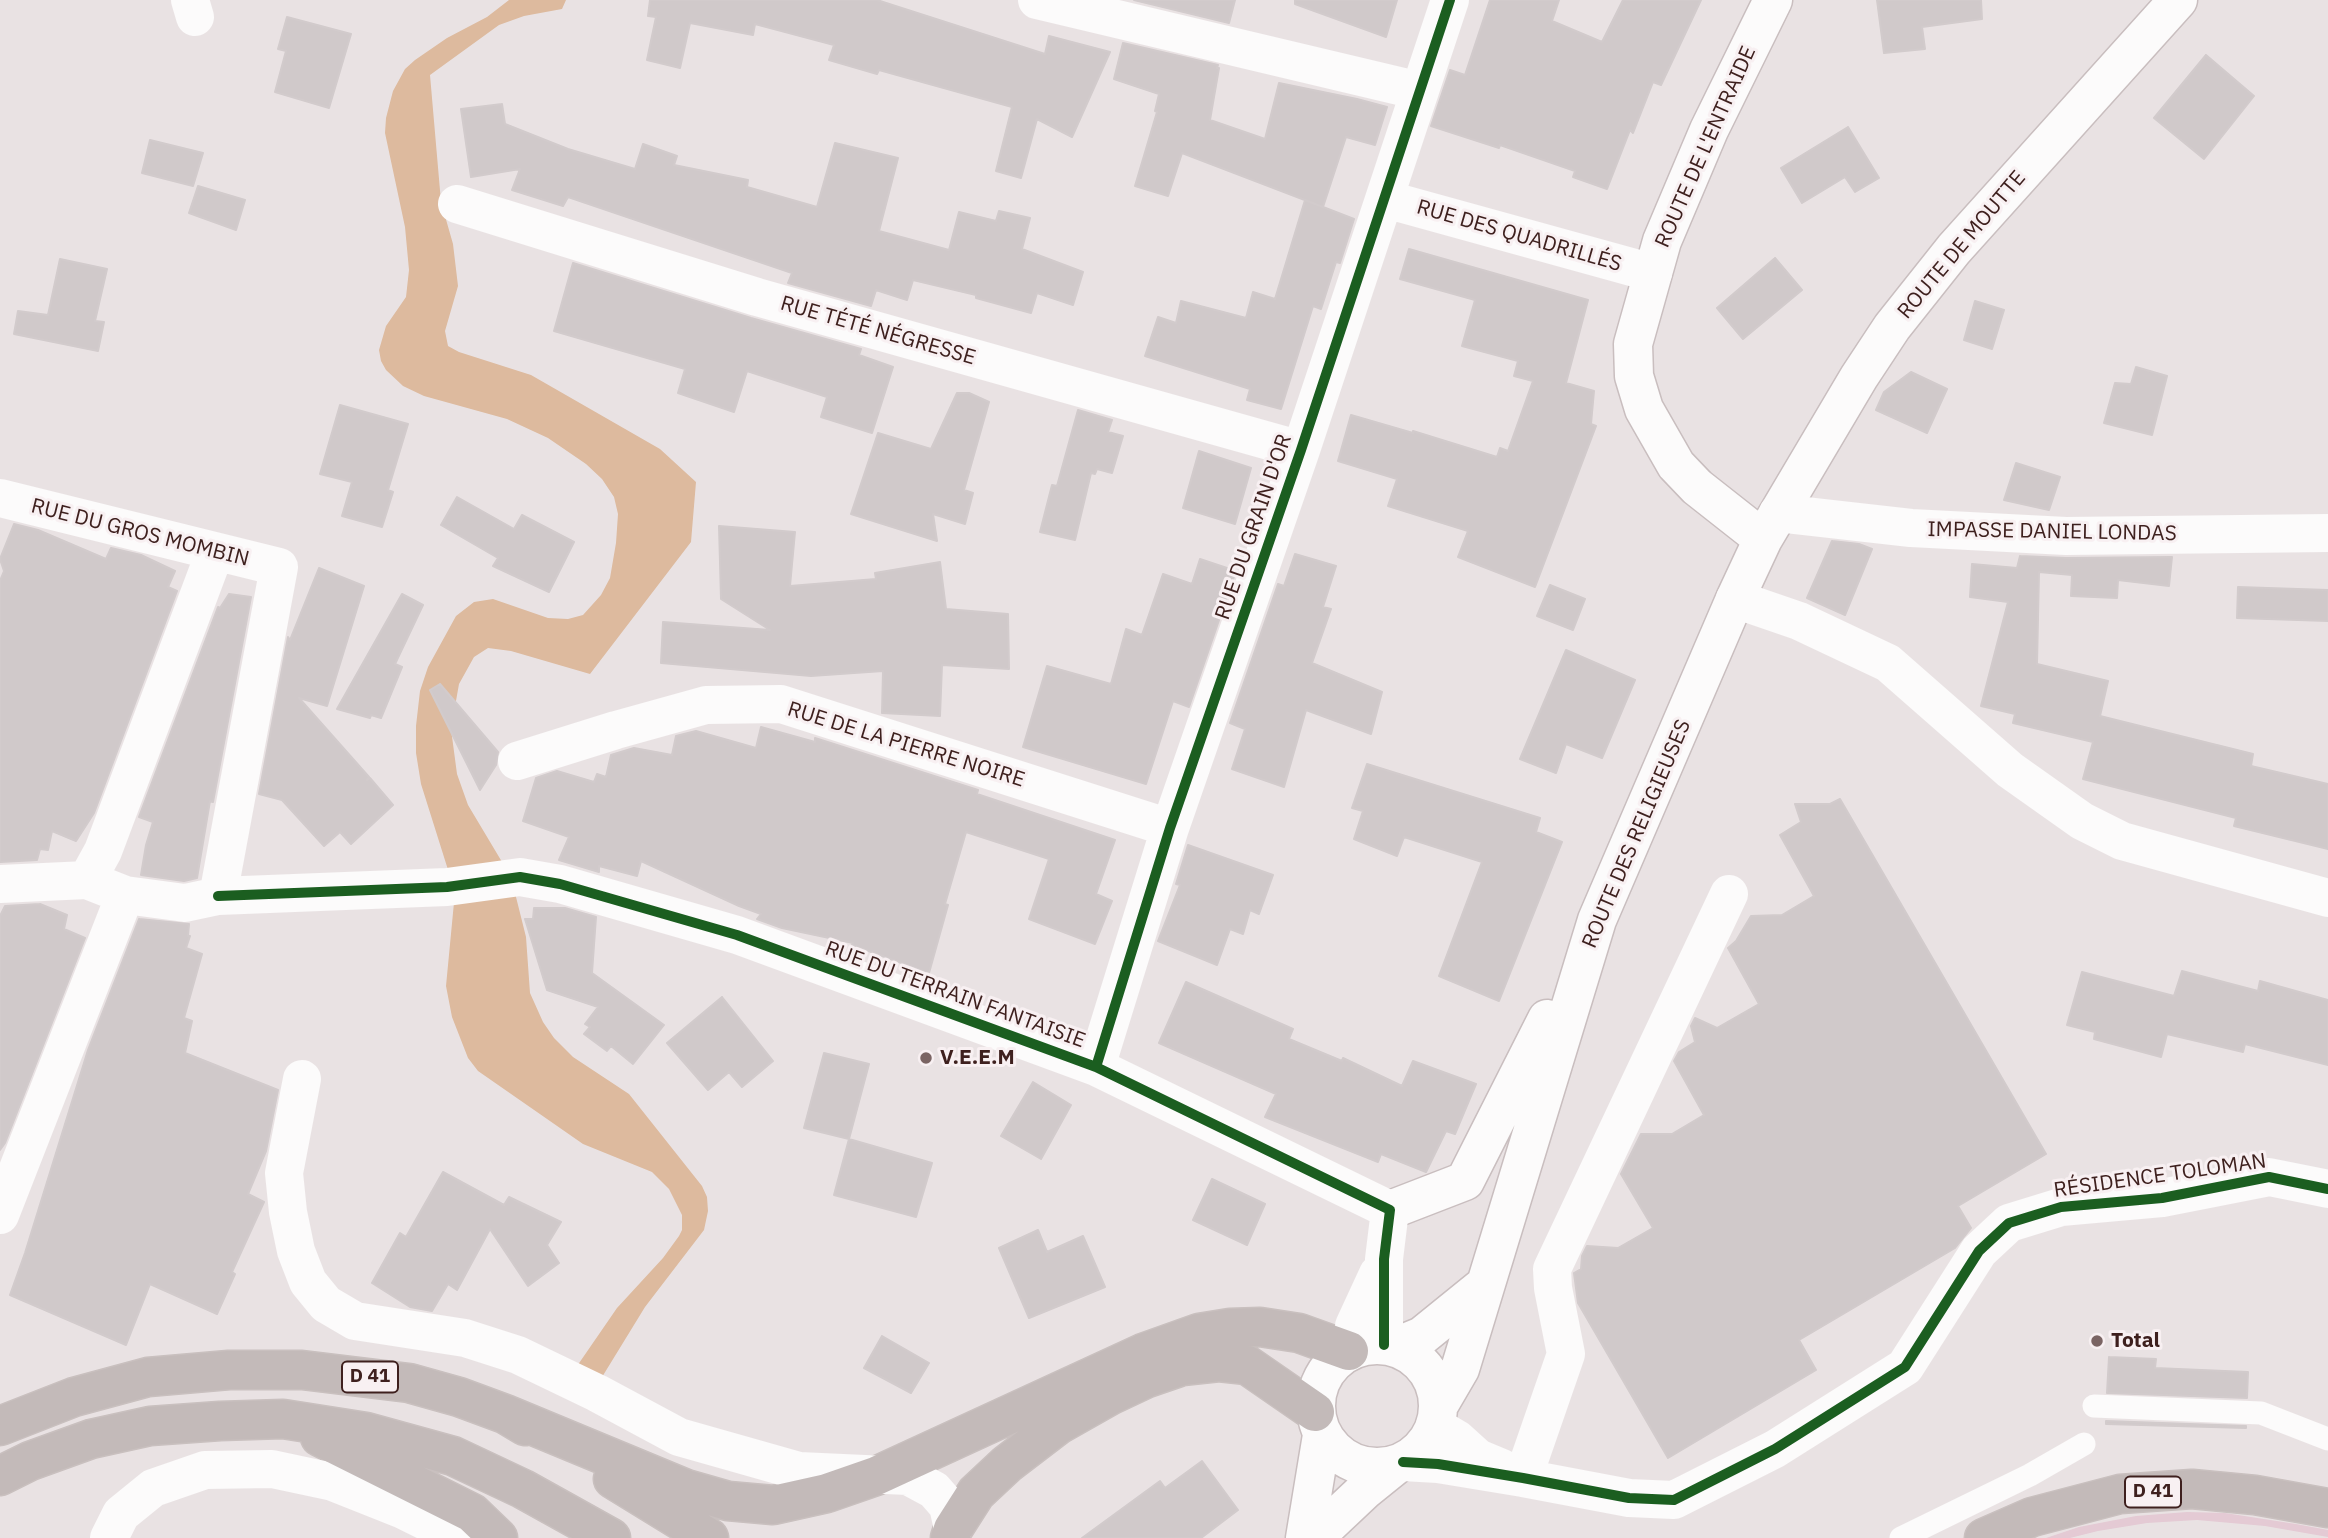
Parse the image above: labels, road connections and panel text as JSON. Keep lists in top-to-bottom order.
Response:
{
  "streets": {
    "highway": ["D 41"],
    "street": [
      "ROUTE DE L'ENTRAIDE",
      "RUE DES QUADRILLÉS",
      "ROUTE DE MOUTTE",
      "RUE TÉTÉ NÉGRESSE",
      "RUE DU GRAIN D'OR",
      "IMPASSE DANIEL LONDAS",
      "RUE DU GROS MOMBIN",
      "RUE DE LA PIERRE NOIRE",
      "ROUTE DES RELIGIEUSES",
      "RUE DU TERRAIN FANTAISIE",
      "RÉSIDENCE TOLOMAN"
    ]
  },
  "crossings": [
    ["ROUTE DE L'ENTRAIDE", "RUE DES QUADRILLÉS"],
    ["ROUTE DE L'ENTRAIDE", "ROUTE DE MOUTTE"],
    ["ROUTE DE L'ENTRAIDE", "IMPASSE DANIEL LONDAS"],
    ["ROUTE DE L'ENTRAIDE", "ROUTE DES RELIGIEUSES"],
    ["RUE DES QUADRILLÉS", "RUE DU GRAIN D'OR"],
    ["ROUTE DE MOUTTE", "IMPASSE DANIEL LONDAS"],
    ["ROUTE DE MOUTTE", "ROUTE DES RELIGIEUSES"],
    ["RUE TÉTÉ NÉGRESSE", "RUE DU GRAIN D'OR"],
    ["RUE DU GRAIN D'OR", "RUE DE LA PIERRE NOIRE"],
    ["RUE DU GRAIN D'OR", "RUE DU TERRAIN FANTAISIE"],
    ["IMPASSE DANIEL LONDAS", "ROUTE DES RELIGIEUSES"],
    ["RUE DU GROS MOMBIN", "RUE DU TERRAIN FANTAISIE"]
  ],
  "places": ["V.E.E.M", "Total"]
}
